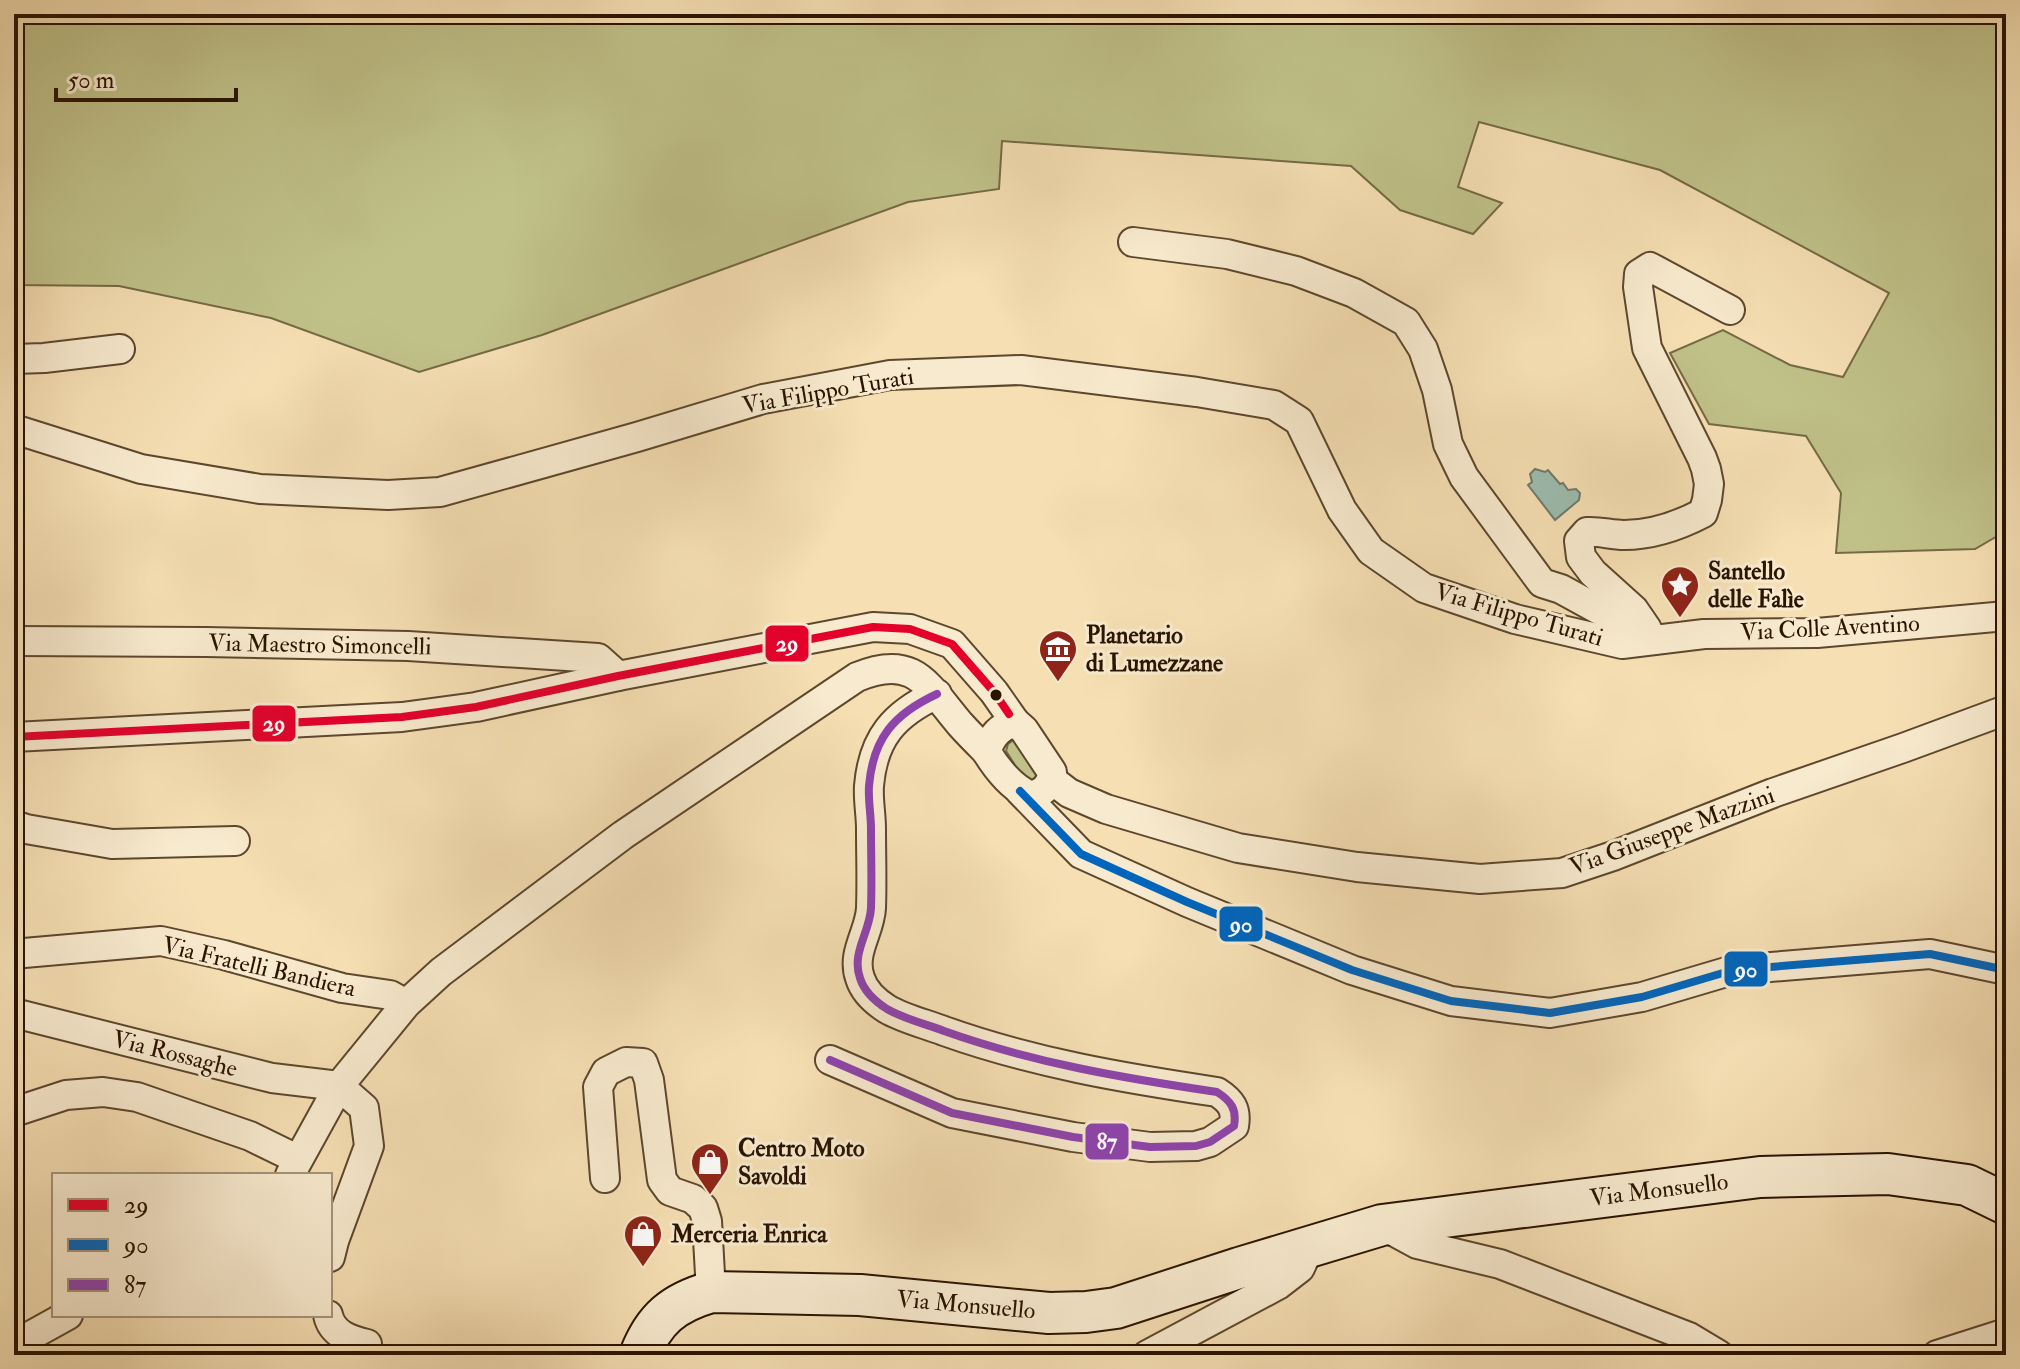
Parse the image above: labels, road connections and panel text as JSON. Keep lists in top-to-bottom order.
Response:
{
  "streets": {
    "main road": ["Via Monsuello"],
    "street": [
      "Via Filippo Turati",
      "Via Colle Aventino",
      "Via Maestro Simoncelli",
      "Via Giuseppe Mazzini",
      "Via Fratelli Bandiera",
      "Via Rossaghe"
    ]
  },
  "crossings": [
    ["Via Filippo Turati", "Via Colle Aventino"],
    ["Via Maestro Simoncelli", "Via Giuseppe Mazzini"]
  ],
  "places": {
    "place": ["Santello delle Falìe"],
    "museum": ["Planetario di Lumezzane"],
    "shop": ["Centro Moto Savoldi", "Merceria Enrica"]
  },
  "lines": ["transit line 29", "transit line 87", "transit line 90"],
  "legend": ["29", "90", "87"],
  "scale_bar": "50 m"
}
